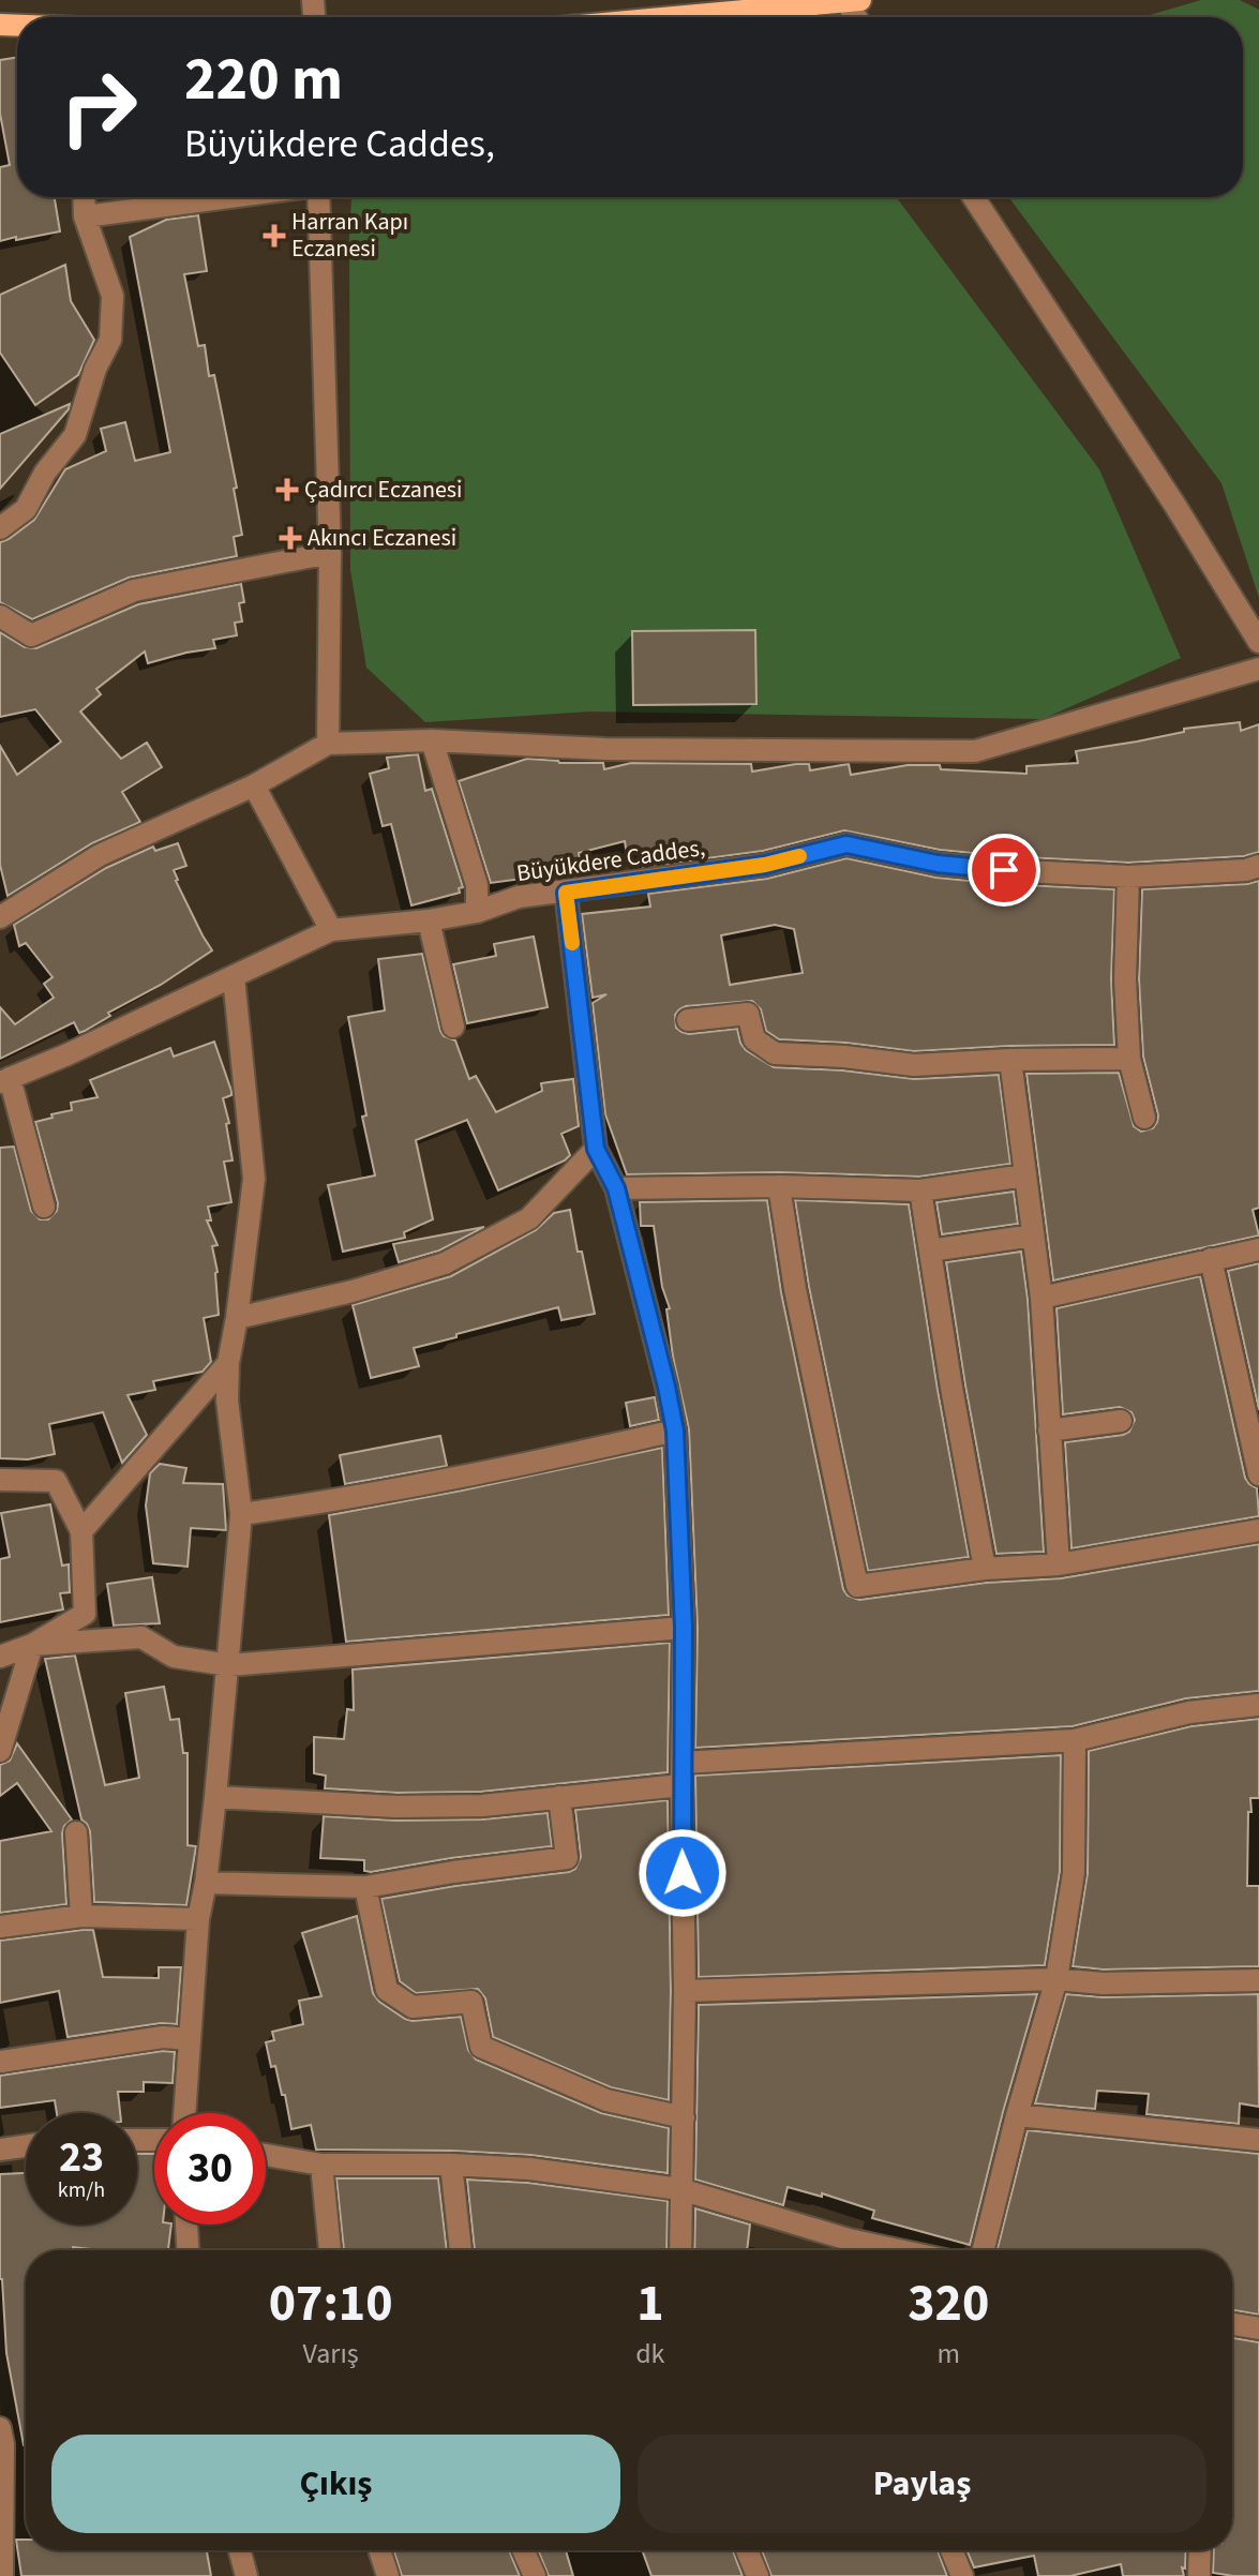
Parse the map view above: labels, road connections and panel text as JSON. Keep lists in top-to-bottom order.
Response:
{
  "streets": {
    "street": ["Büyükdere Caddes,"]
  },
  "places": {
    "health": ["Harran Kapı Eczanesi", "Çadırcı Eczanesi", "Akıncı Eczanesi"]
  },
  "page": {
    "turn": ["220 m", "Büyükdere Caddes,"],
    "speed": "23 km/h",
    "limit": "30",
    "eta": [
      "07:10",
      "Varış",
      "1",
      "dk",
      "320",
      "m"
    ],
    "buttons": ["Çıkış", "Paylaş"]
  }
}
